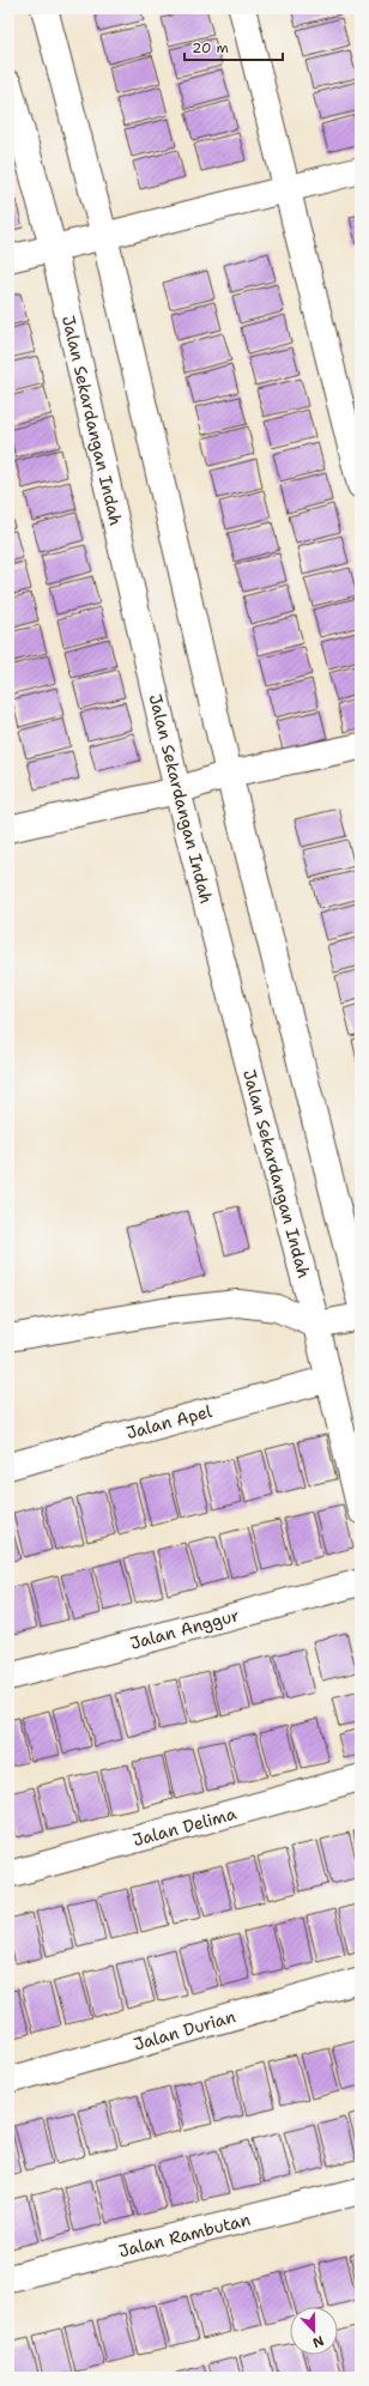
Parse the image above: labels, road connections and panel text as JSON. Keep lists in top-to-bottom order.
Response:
{
  "streets": {
    "street": [
      "Jalan Sekardangan Indah",
      "Jalan Apel",
      "Jalan Anggur",
      "Jalan Delima",
      "Jalan Durian",
      "Jalan Rambutan"
    ]
  },
  "crossings": [
    ["Jalan Sekardangan Indah", "Jalan Apel"]
  ],
  "scale_bar": "20 m",
  "north": "bottom"
}
